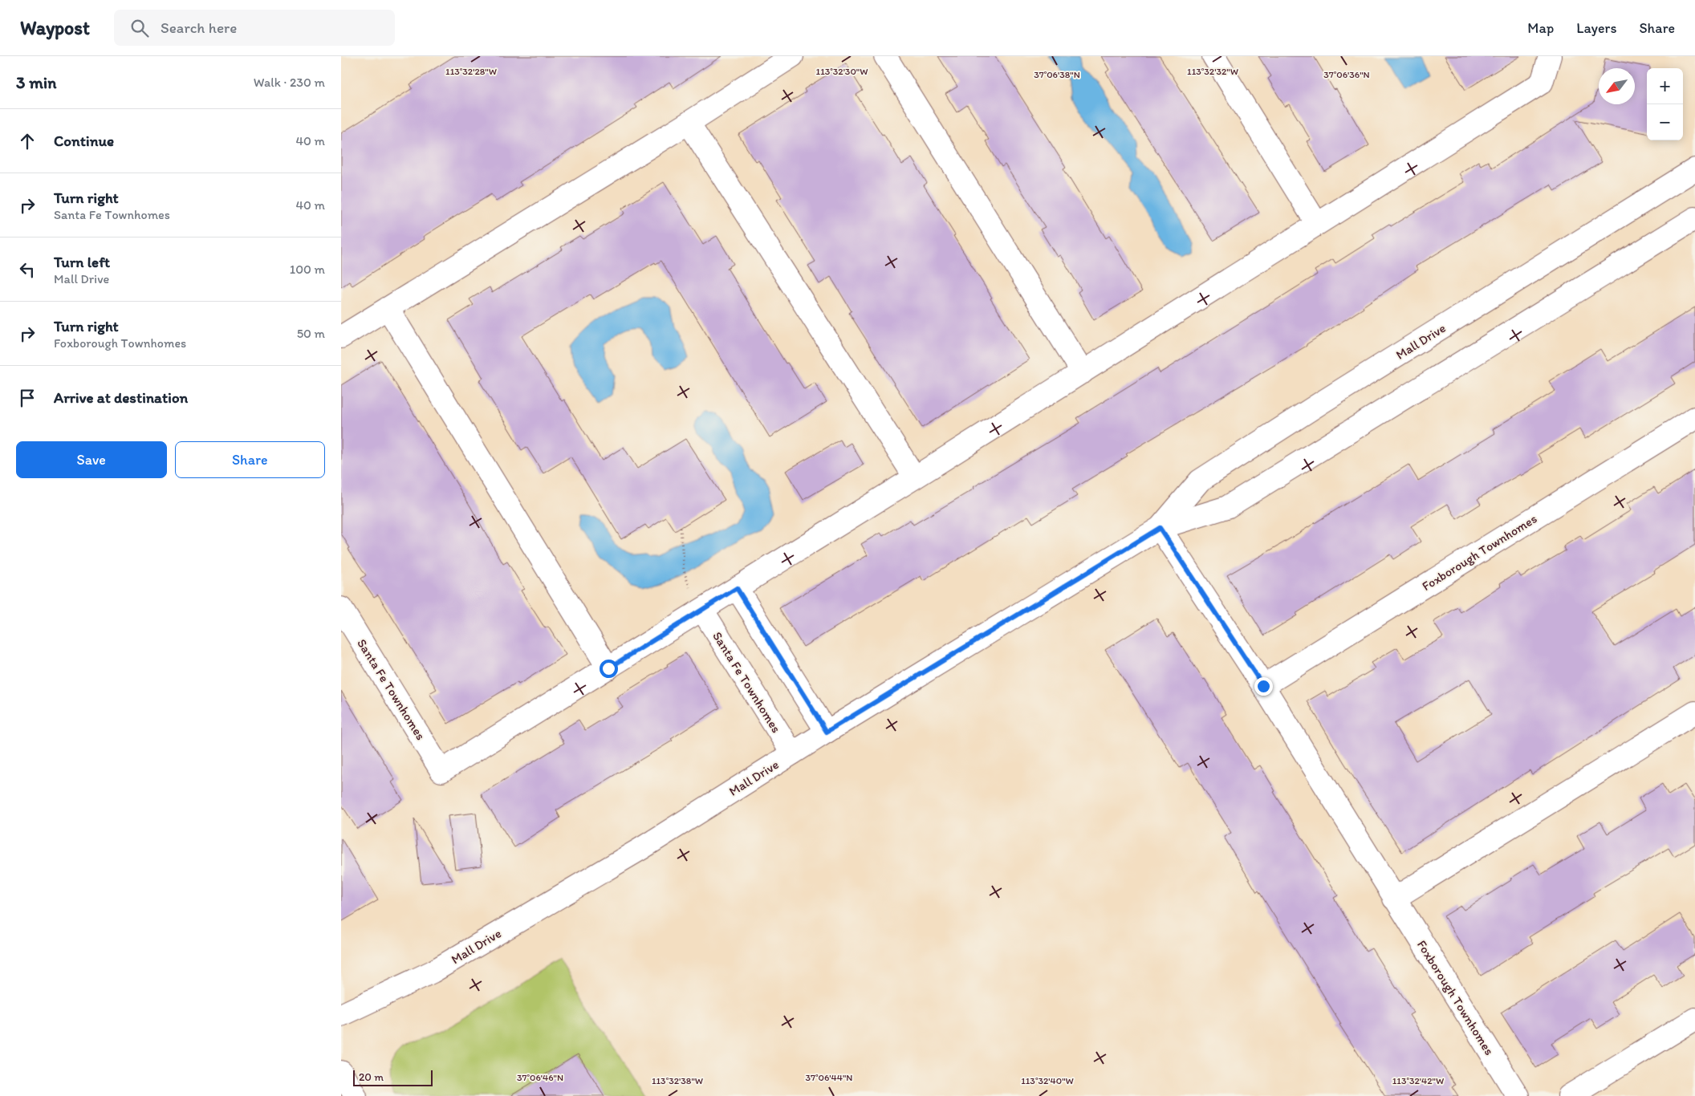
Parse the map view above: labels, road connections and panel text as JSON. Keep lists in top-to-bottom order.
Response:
{
  "streets": {
    "street": ["Mall Drive", "Foxborough Townhomes", "Santa Fe Townhomes"]
  },
  "crossings": [
    ["Mall Drive", "Foxborough Townhomes"],
    ["Mall Drive", "Santa Fe Townhomes"]
  ],
  "scale_bar": "20 m",
  "north": "bottom left",
  "page": {
    "header": "Waypost",
    "search": "Search here",
    "nav": ["Map", "Layers", "Share"],
    "heading": ["3 min", "Walk · 230 m"],
    "map_buttons": ["+", "−"],
    "list": [
      ["Continue", "40 m"],
      ["Turn right", "Santa Fe Townhomes", "40 m"],
      ["Turn left", "Mall Drive", "100 m"],
      ["Turn right", "Foxborough Townhomes", "50 m"],
      "Arrive at destination"
    ],
    "buttons": ["Save", "Share"],
    "scale": "20 m"
  },
  "coordinates": [
    "113°32'28\"W",
    "113°32'30\"W",
    "113°32'32\"W",
    "37°06'38\"N",
    "37°06'36\"N",
    "37°06'46\"N",
    "37°06'44\"N",
    "113°32'38\"W",
    "113°32'40\"W",
    "113°32'42\"W"
  ]
}
